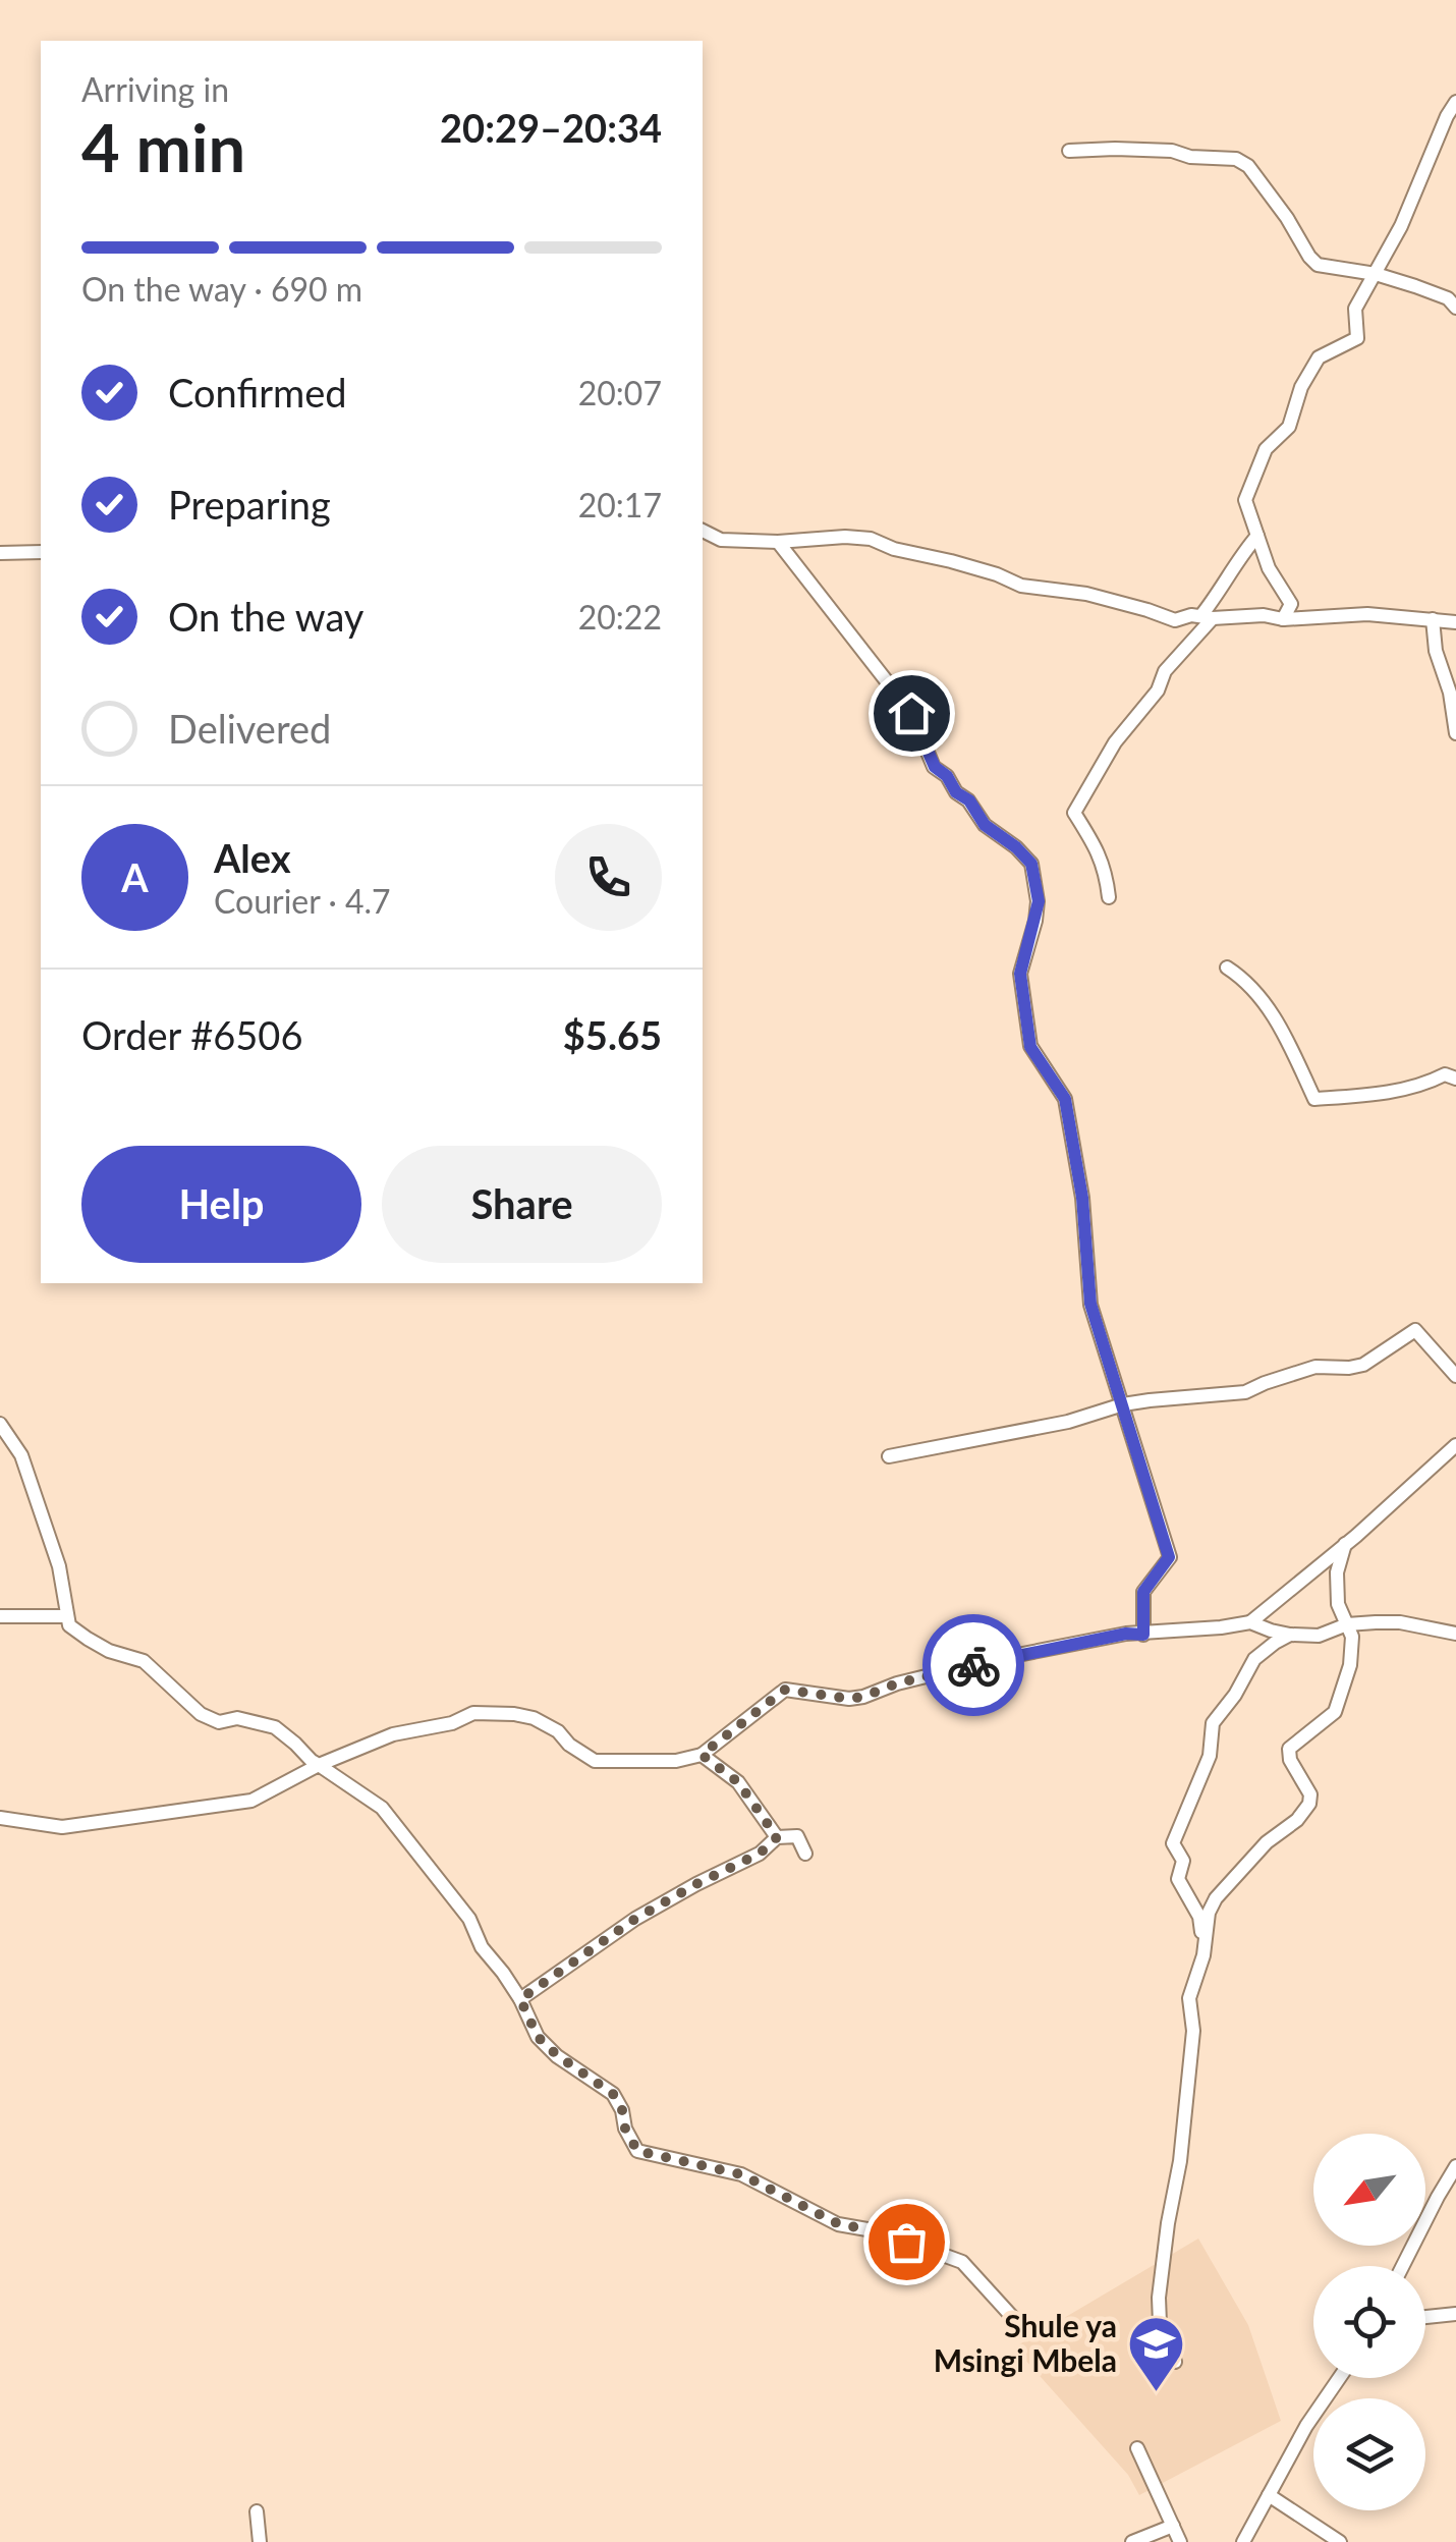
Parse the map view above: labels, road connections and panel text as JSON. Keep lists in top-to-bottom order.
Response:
{
  "places": {
    "school or university": ["Shule ya Msingi Mbela"]
  },
  "north": "bottom left",
  "page": {
    "heading": ["4 min", "Arriving in", "20:29–20:34"],
    "panel": [
      "Alex",
      "Courier · 4.7",
      "Order #6506",
      "$5.65"
    ],
    "bar": "On the way · 690 m",
    "list": [
      ["Confirmed", "20:07"],
      ["Preparing", "20:17"],
      ["On the way", "20:22"],
      "Delivered"
    ],
    "round": "A",
    "buttons": ["Help", "Share"]
  }
}
